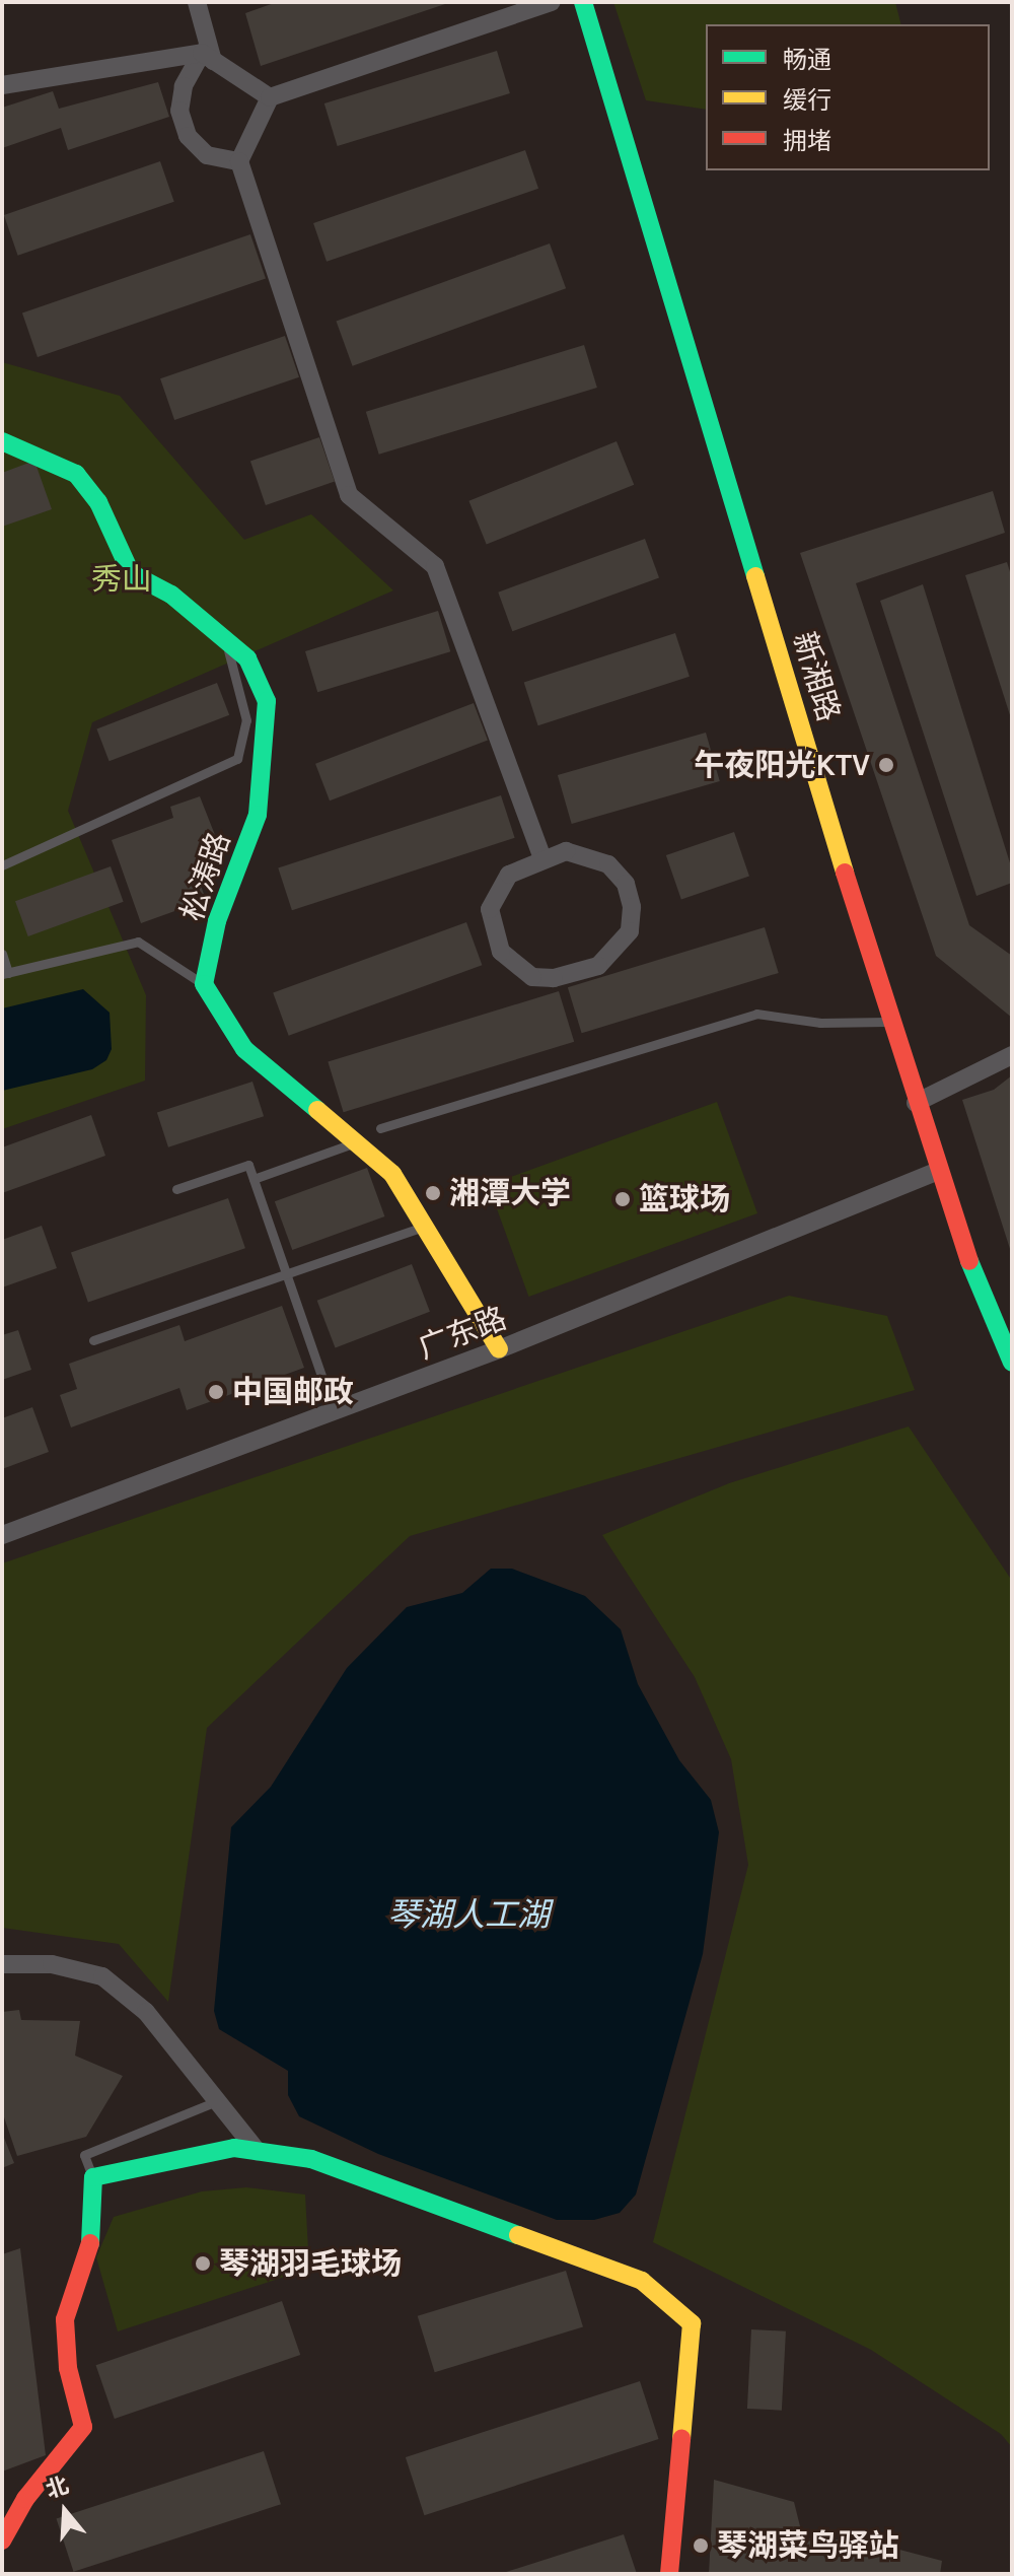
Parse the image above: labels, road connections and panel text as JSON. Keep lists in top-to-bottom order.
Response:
{
  "streets": {
    "street": ["新湘路", "松涛路", "广东路"]
  },
  "crossings": [
    ["新湘路", "广东路"]
  ],
  "water": ["琴湖人工湖"],
  "parks": ["秀山"],
  "places": [
    "午夜阳光KTV",
    "湘潭大学",
    "篮球场",
    "中国邮政",
    "琴湖羽毛球场",
    "琴湖菜鸟驿站"
  ],
  "legend": ["畅通", "缓行", "拥堵"],
  "north": "top"
}
